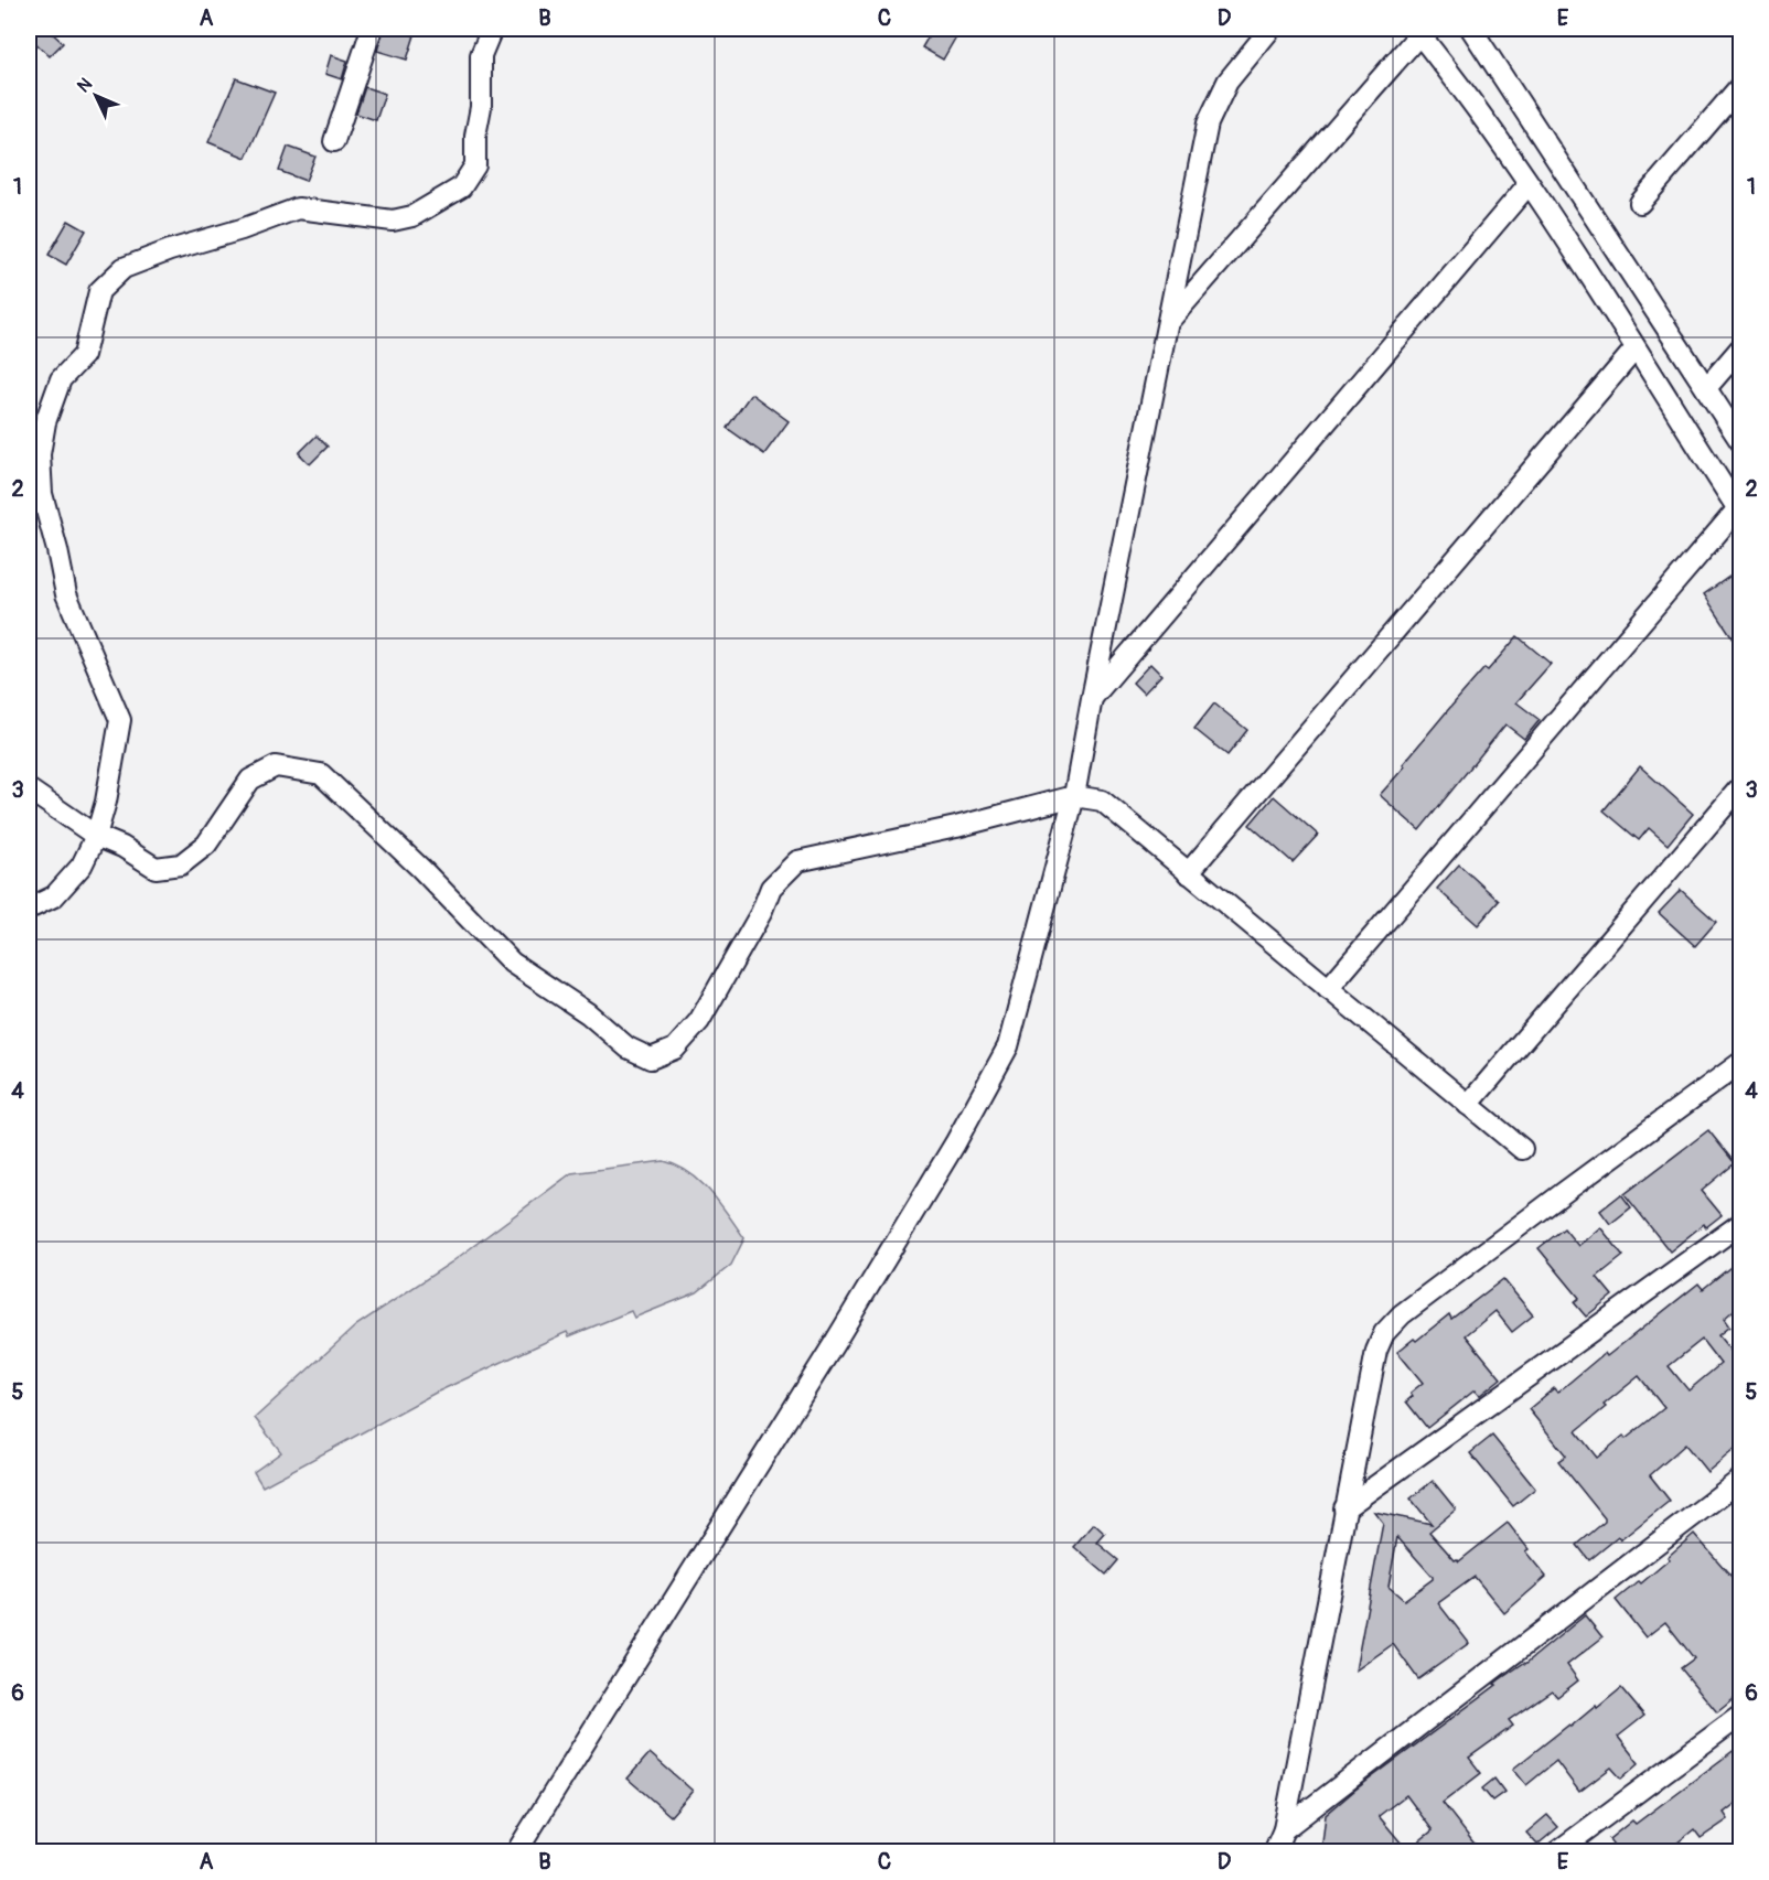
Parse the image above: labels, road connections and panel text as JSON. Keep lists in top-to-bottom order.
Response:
{
  "north": "top left",
  "grid": {
    "columns": [
      "A",
      "B",
      "C",
      "D",
      "E"
    ],
    "rows": [
      "1",
      "2",
      "3",
      "4",
      "5",
      "6"
    ]
  }
}
